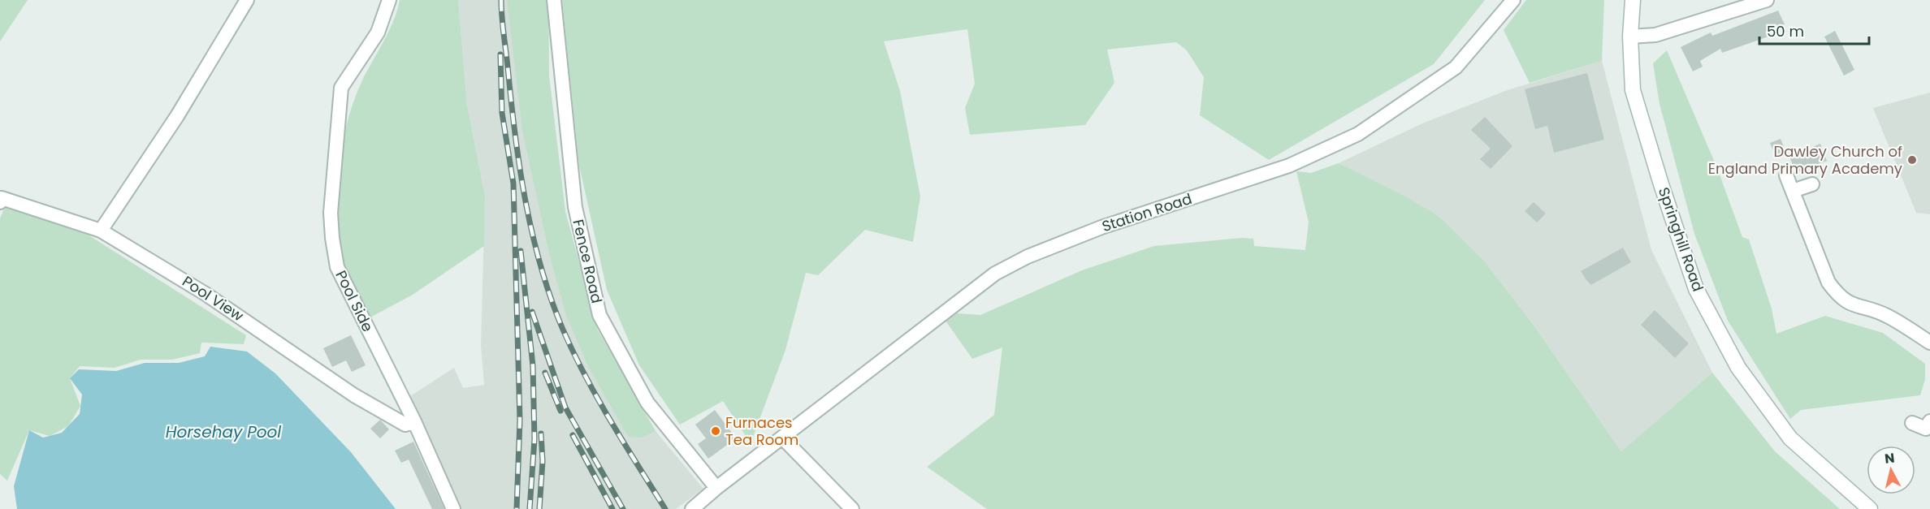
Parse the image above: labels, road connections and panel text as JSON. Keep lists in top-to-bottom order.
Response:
{
  "streets": {
    "main road": ["Springhill Road"],
    "street": [
      "Station Road",
      "Fence Road",
      "Pool View",
      "Pool Side"
    ]
  },
  "crossings": [
    ["Station Road", "Fence Road"],
    ["Pool View", "Pool Side"]
  ],
  "water": ["Horsehay Pool"],
  "places": ["Dawley Church of England Primary Academy", "Furnaces Tea Room"],
  "scale_bar": "50 m",
  "north": "top"
}
